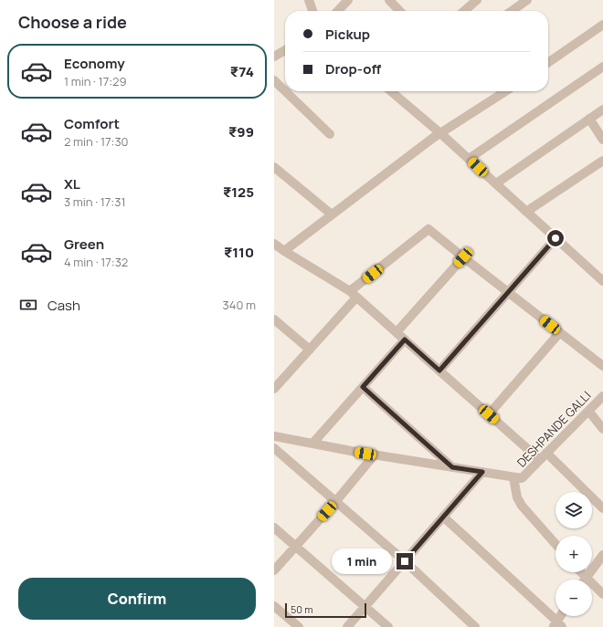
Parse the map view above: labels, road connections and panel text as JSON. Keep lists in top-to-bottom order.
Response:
{
  "streets": {
    "street": ["DESHPANDE GALLI"]
  },
  "scale_bar": "50 m",
  "page": {
    "heading": "Choose a ride",
    "banner": ["Pickup", "Drop-off"],
    "list": [
      {
        "name": "Economy",
        "note": "1 min · 17:29",
        "value": "₹74"
      },
      {
        "name": "Comfort",
        "note": "2 min · 17:30",
        "value": "₹99"
      },
      {
        "name": "XL",
        "note": "3 min · 17:31",
        "value": "₹125"
      },
      {
        "name": "Green",
        "note": "4 min · 17:32",
        "value": "₹110"
      }
    ],
    "pay": ["Cash", "340 m"],
    "map_buttons": ["+", "−"],
    "bubble": "1 min",
    "buttons": "Confirm",
    "scale": "50 m"
  }
}
